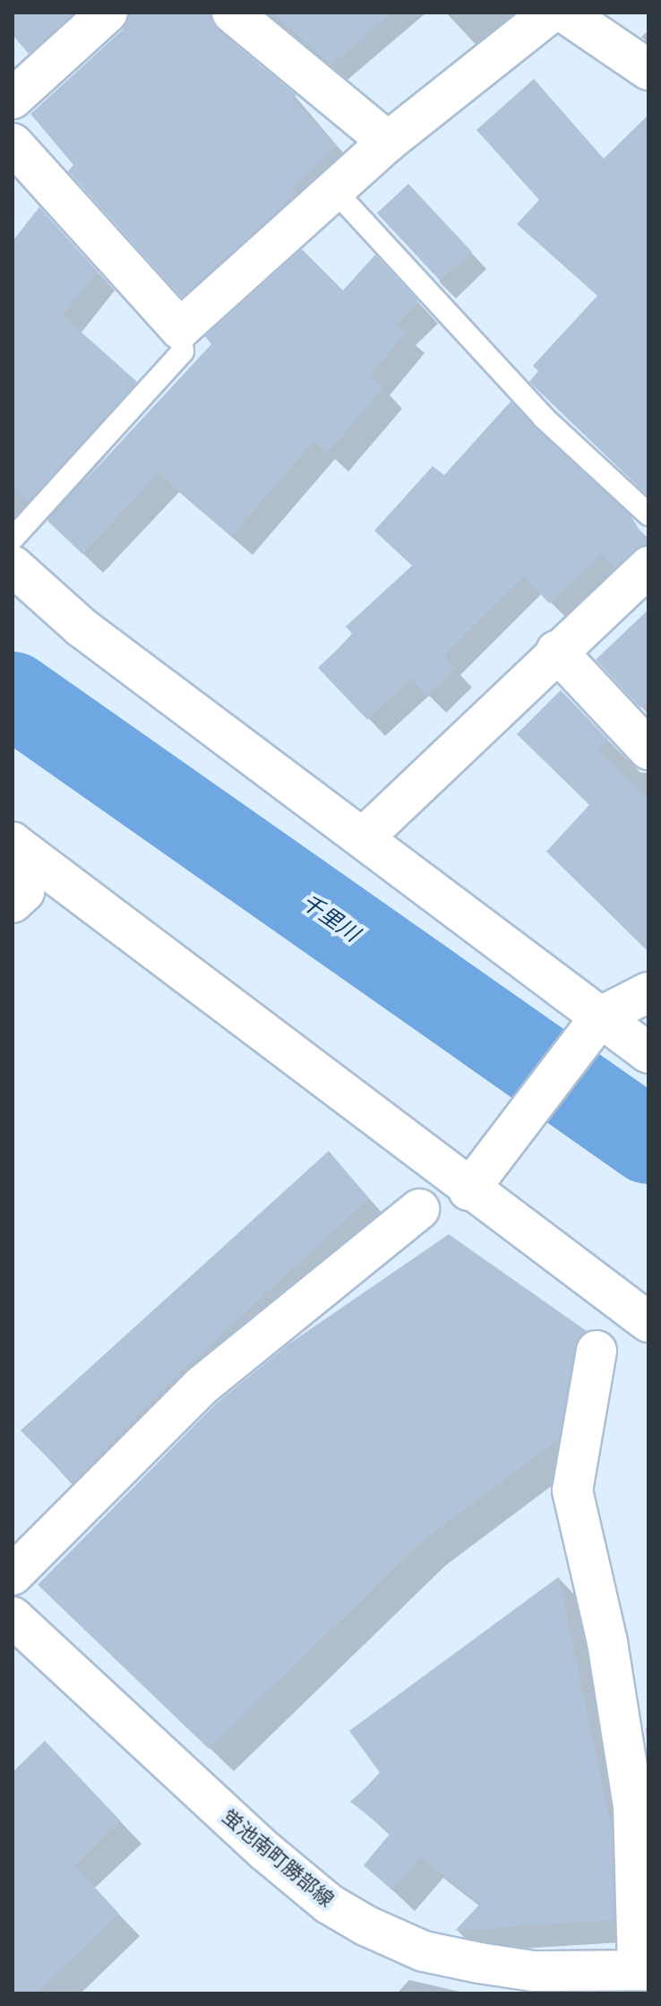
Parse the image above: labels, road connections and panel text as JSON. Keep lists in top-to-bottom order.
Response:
{
  "streets": {
    "street": ["蛍池南町勝部線"]
  },
  "water": ["千里川"]
}
